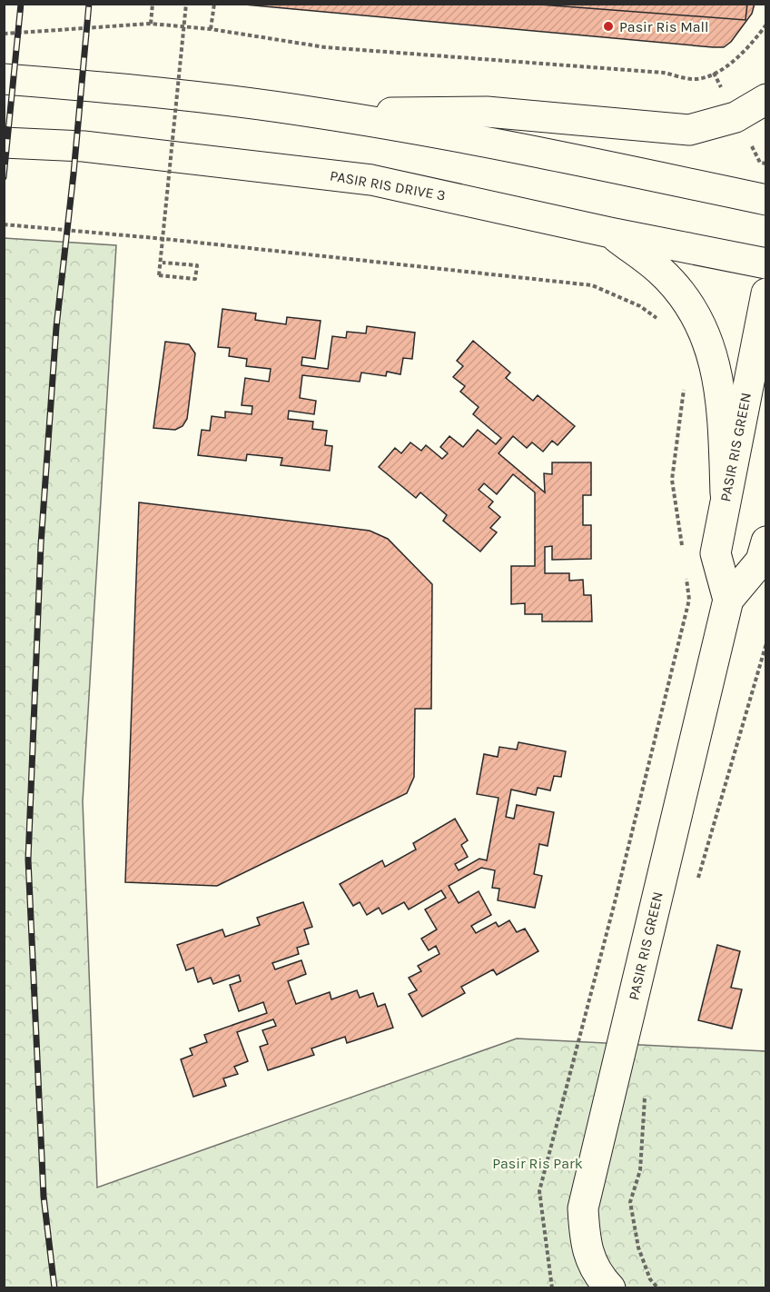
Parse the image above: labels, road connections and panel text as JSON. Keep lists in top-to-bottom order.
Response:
{
  "streets": {
    "main road": ["PASIR RIS DRIVE 3", "PASIR RIS GREEN"]
  },
  "parks": ["Pasir Ris Park"],
  "places": ["Pasir Ris Mall"]
}
